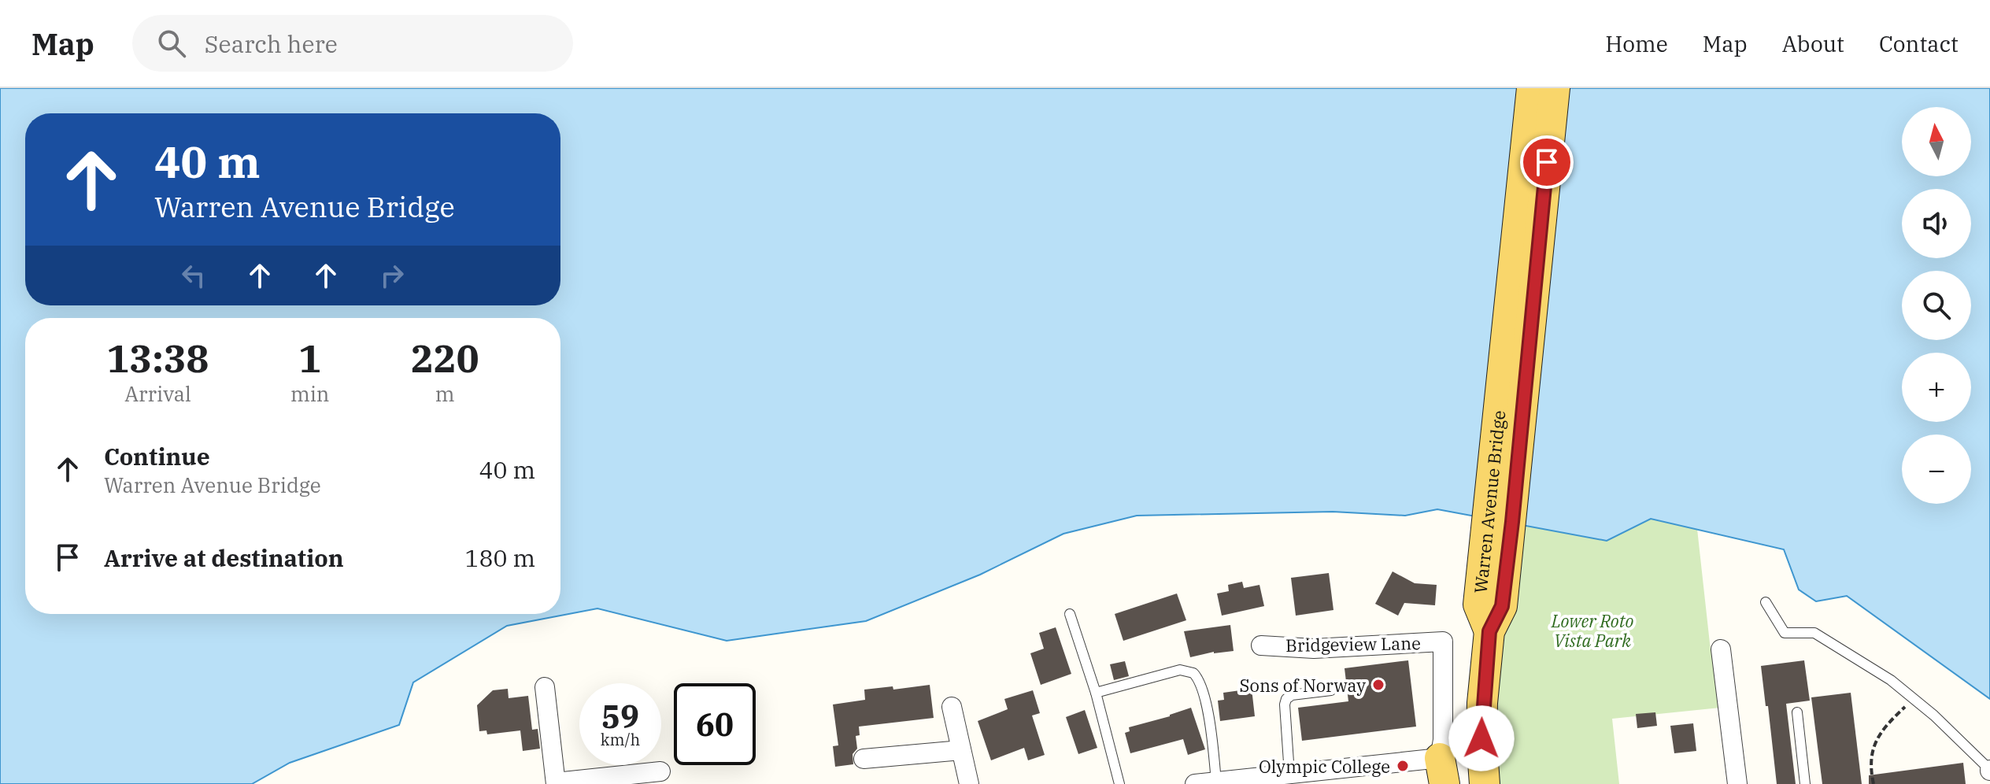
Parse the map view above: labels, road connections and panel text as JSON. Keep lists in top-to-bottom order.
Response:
{
  "streets": {
    "main road": ["Warren Avenue Bridge"],
    "street": ["Bridgeview Lane"]
  },
  "parks": ["Lower Roto Vista Park"],
  "places": ["Sons of Norway", "Olympic College"],
  "north": "top",
  "page": {
    "header": "Map",
    "search": "Search here",
    "nav": [
      "Home",
      "Map",
      "About",
      "Contact"
    ],
    "map_buttons": ["+", "−"],
    "turn": ["40 m", "Warren Avenue Bridge"],
    "eta": [
      "13:38",
      "Arrival",
      "1",
      "min",
      "220",
      "m"
    ],
    "list": [
      {
        "name": "Continue",
        "note": "Warren Avenue Bridge",
        "value": "40 m"
      },
      {
        "name": "Arrive at destination",
        "value": "180 m"
      }
    ],
    "speed": "59 km/h",
    "limit": "60"
  }
}
